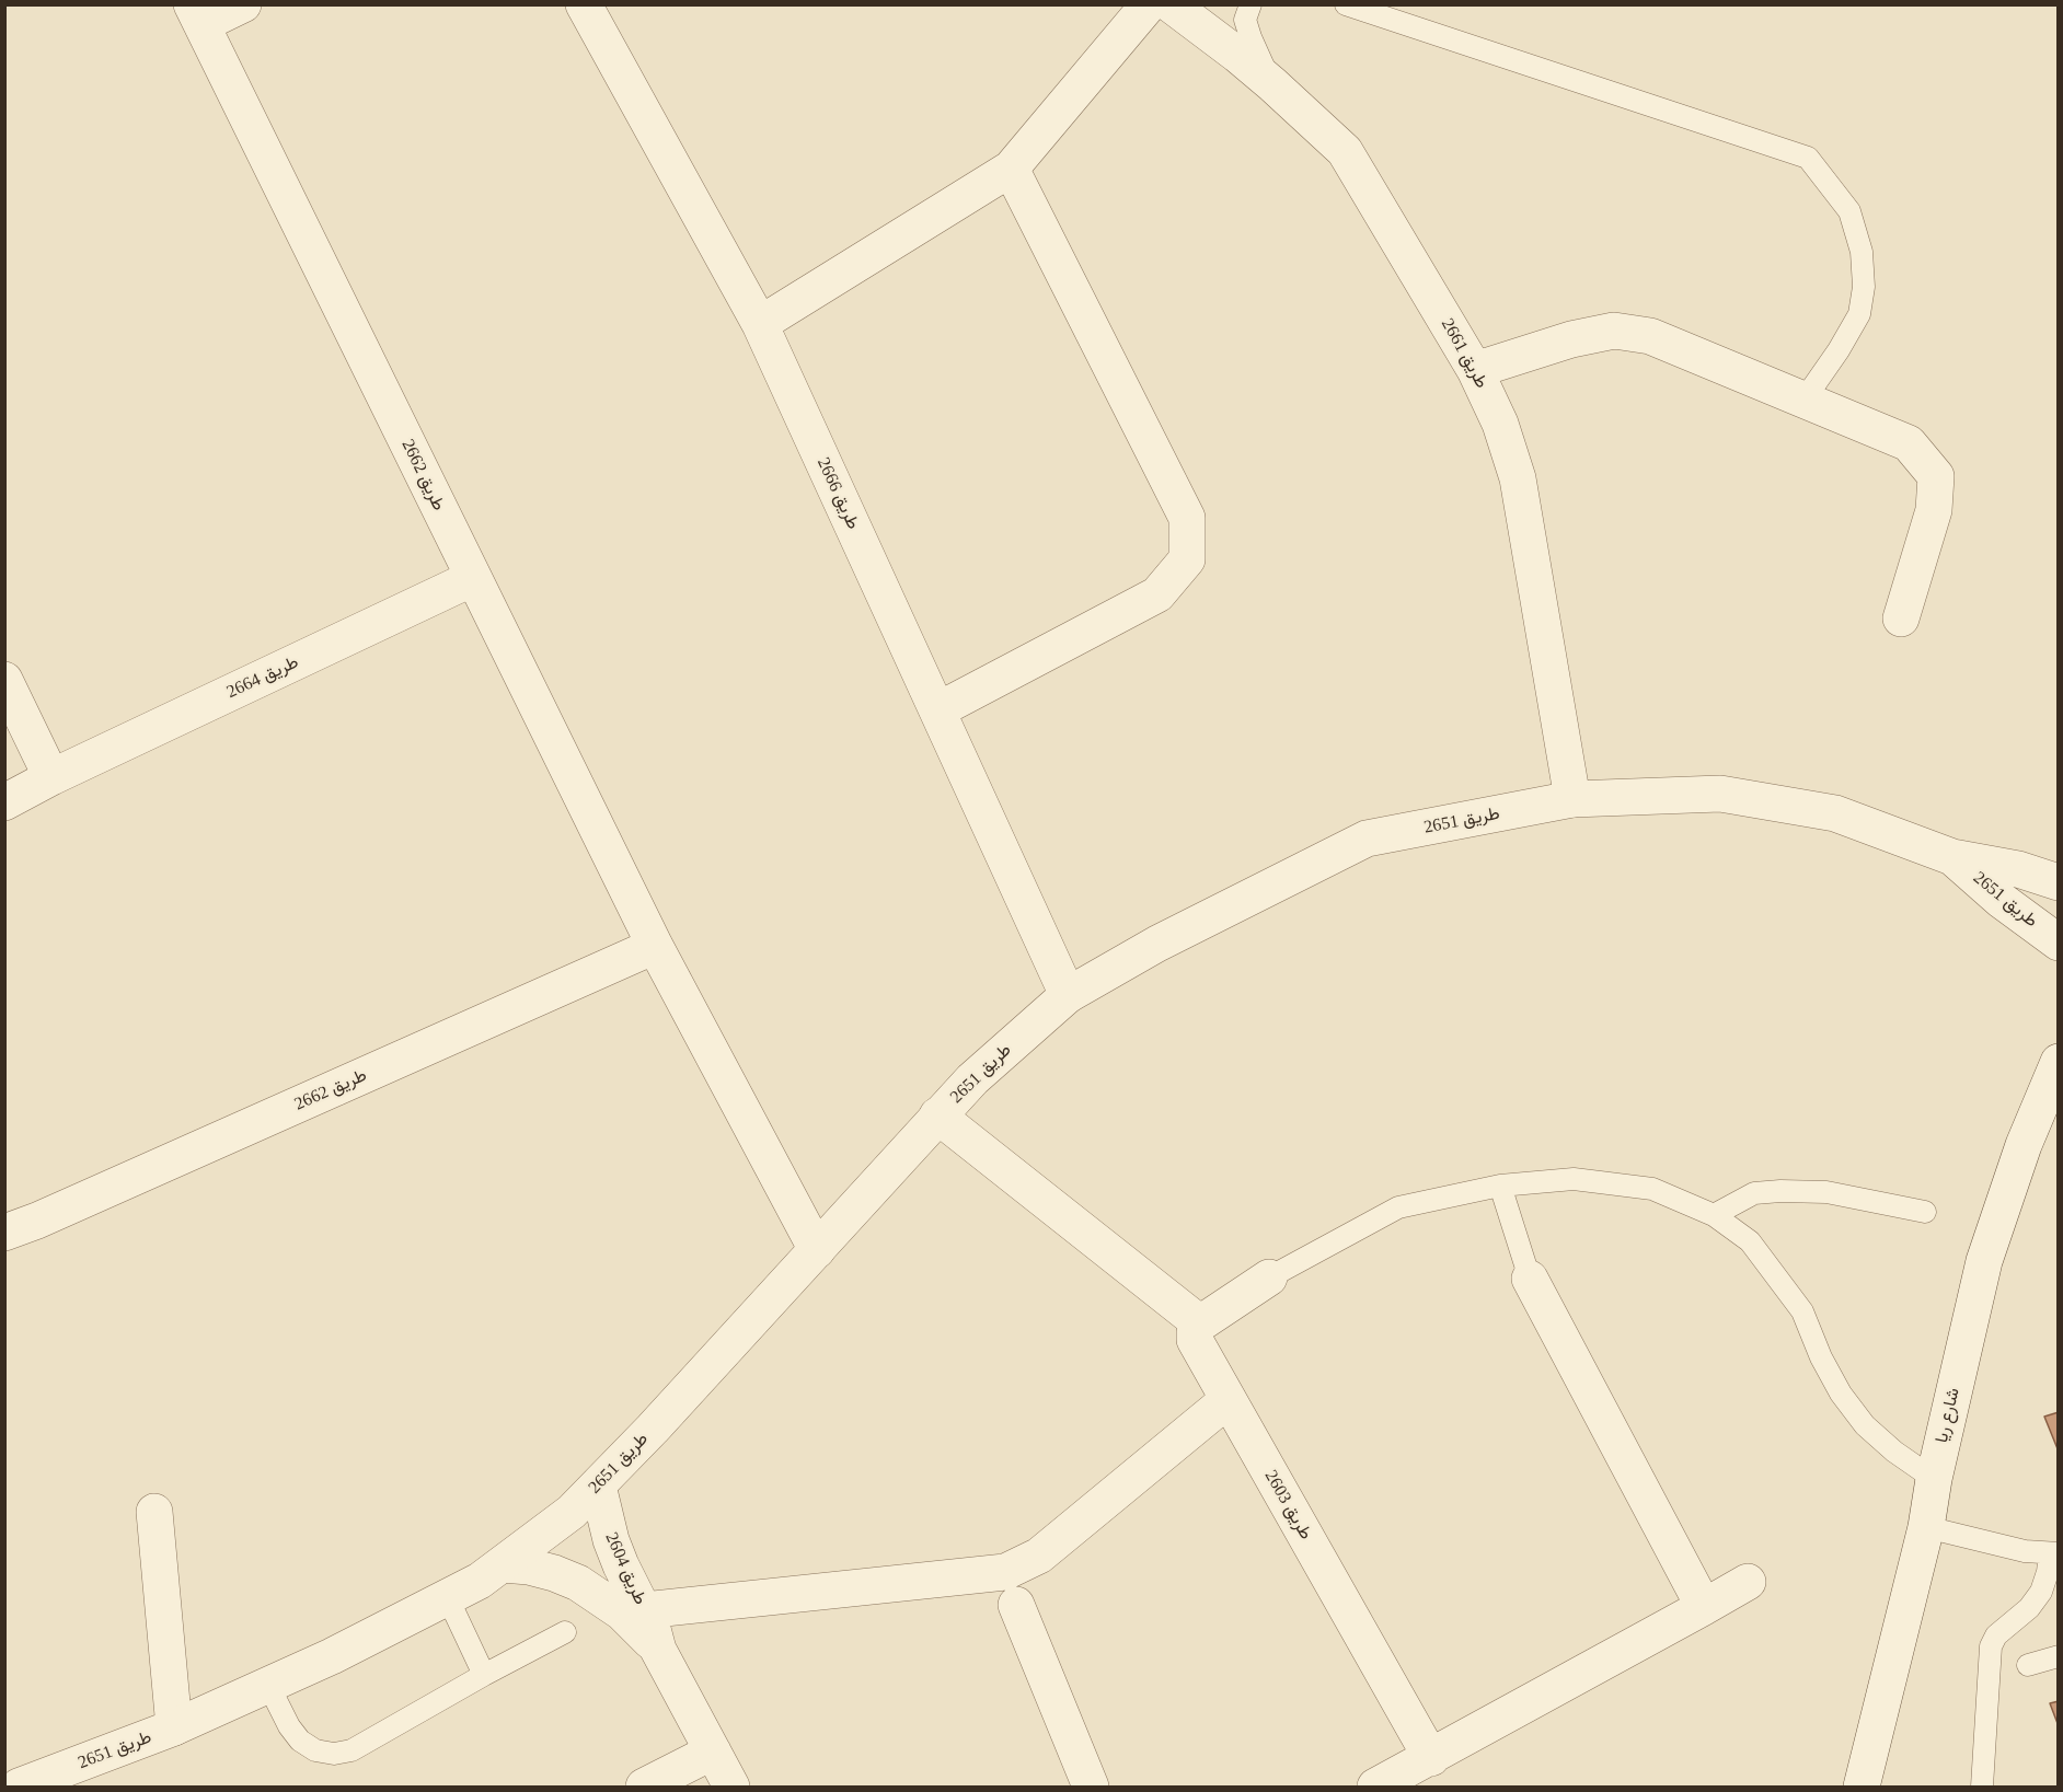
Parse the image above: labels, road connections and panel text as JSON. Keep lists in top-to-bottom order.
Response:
{
  "streets": {
    "street": [
      "طريق 2661",
      "طريق 2662",
      "طريق 2666",
      "طريق 2664",
      "طريق 2651",
      "شارع ريا",
      "طريق 2603",
      "طريق 2604"
    ]
  },
  "crossings": [
    ["طريق 2661", "طريق 2651"],
    ["طريق 2662", "طريق 2664"],
    ["طريق 2662", "طريق 2651"],
    ["طريق 2666", "طريق 2651"],
    ["طريق 2651", "طريق 2604"]
  ]
}
